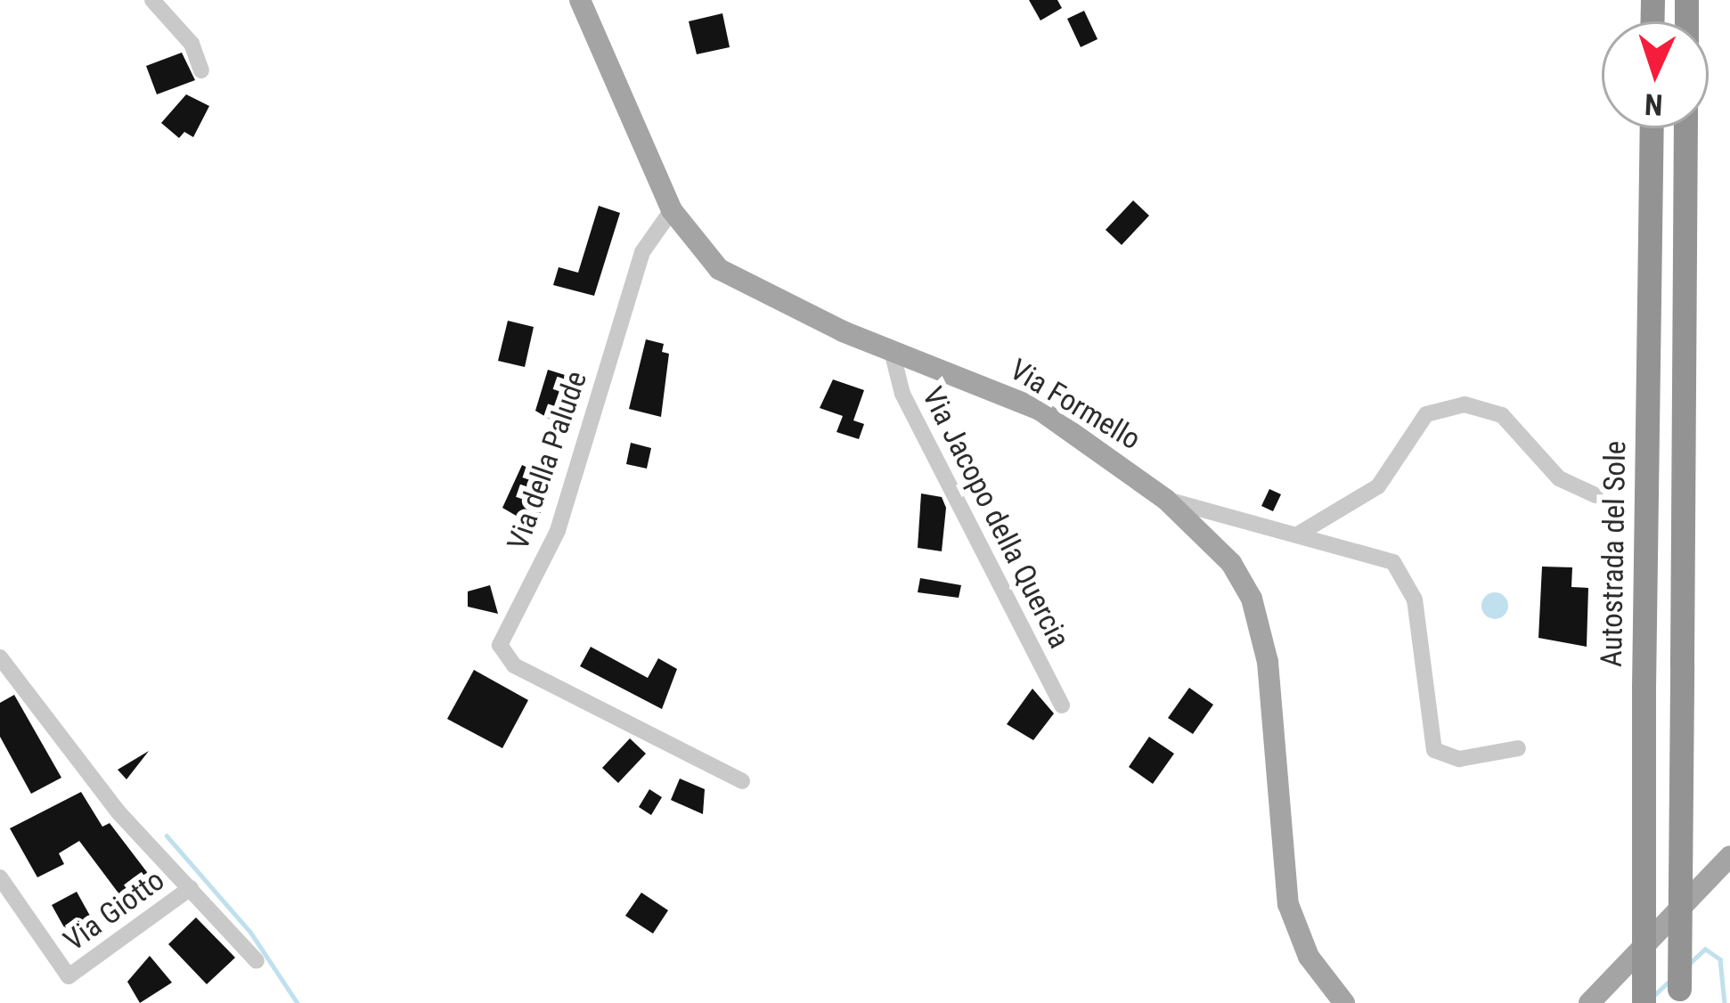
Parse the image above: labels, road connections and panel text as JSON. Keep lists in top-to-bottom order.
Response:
{
  "streets": {
    "highway": ["Autostrada del Sole"],
    "main road": ["Via Formello"],
    "street": ["Via della Palude", "Via Jacopo della Quercia", "Via Giotto"]
  },
  "crossings": [
    ["Via Formello", "Via della Palude"],
    ["Via Formello", "Via Jacopo della Quercia"]
  ],
  "north": "bottom"
}
